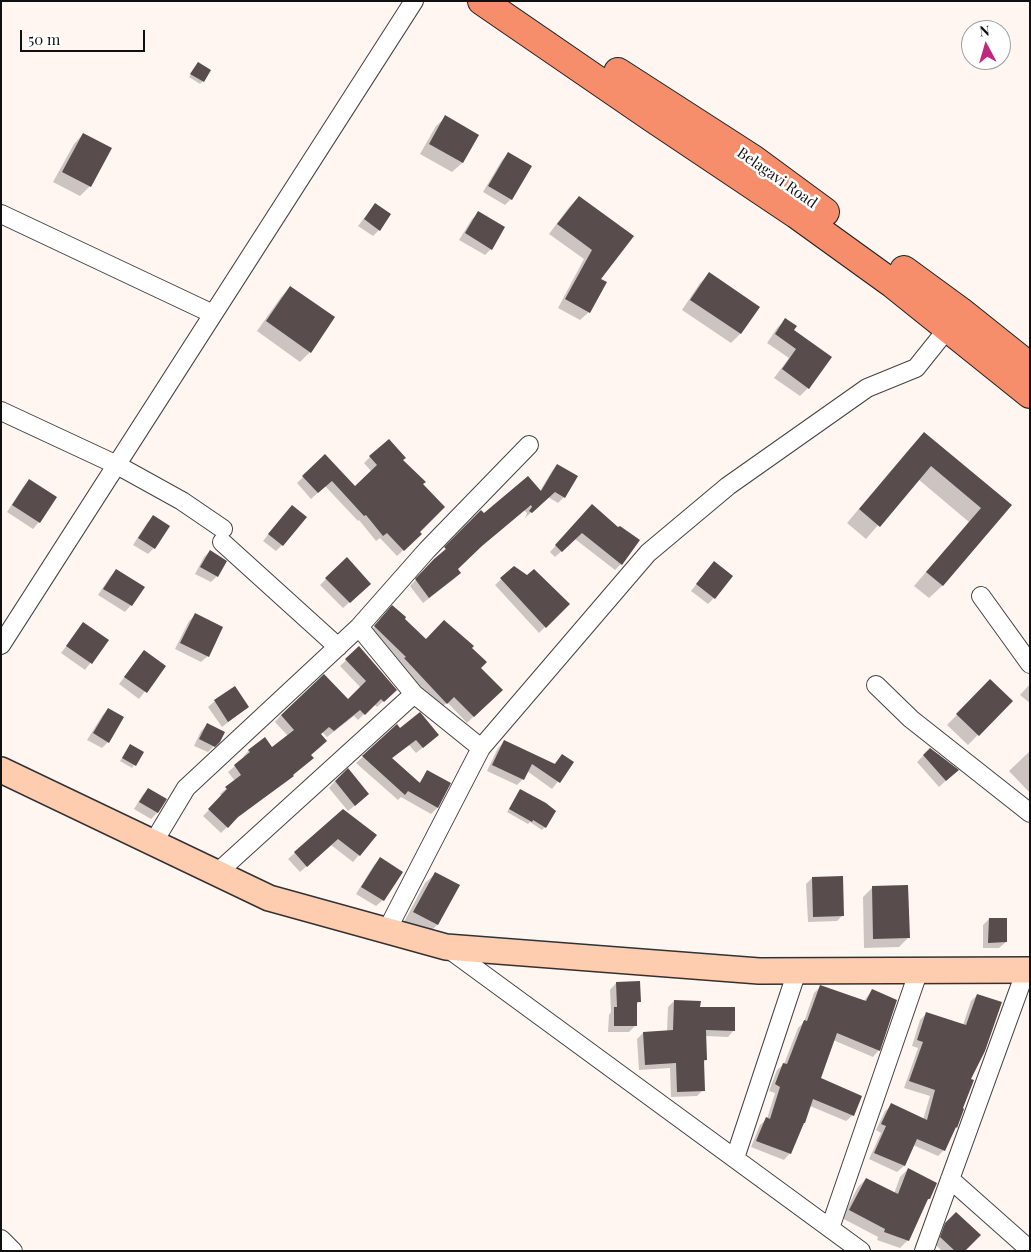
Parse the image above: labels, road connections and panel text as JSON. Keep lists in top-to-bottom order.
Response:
{
  "streets": {
    "main road": ["Belagavi Road"]
  },
  "scale_bar": "50 m",
  "north": "top"
}
